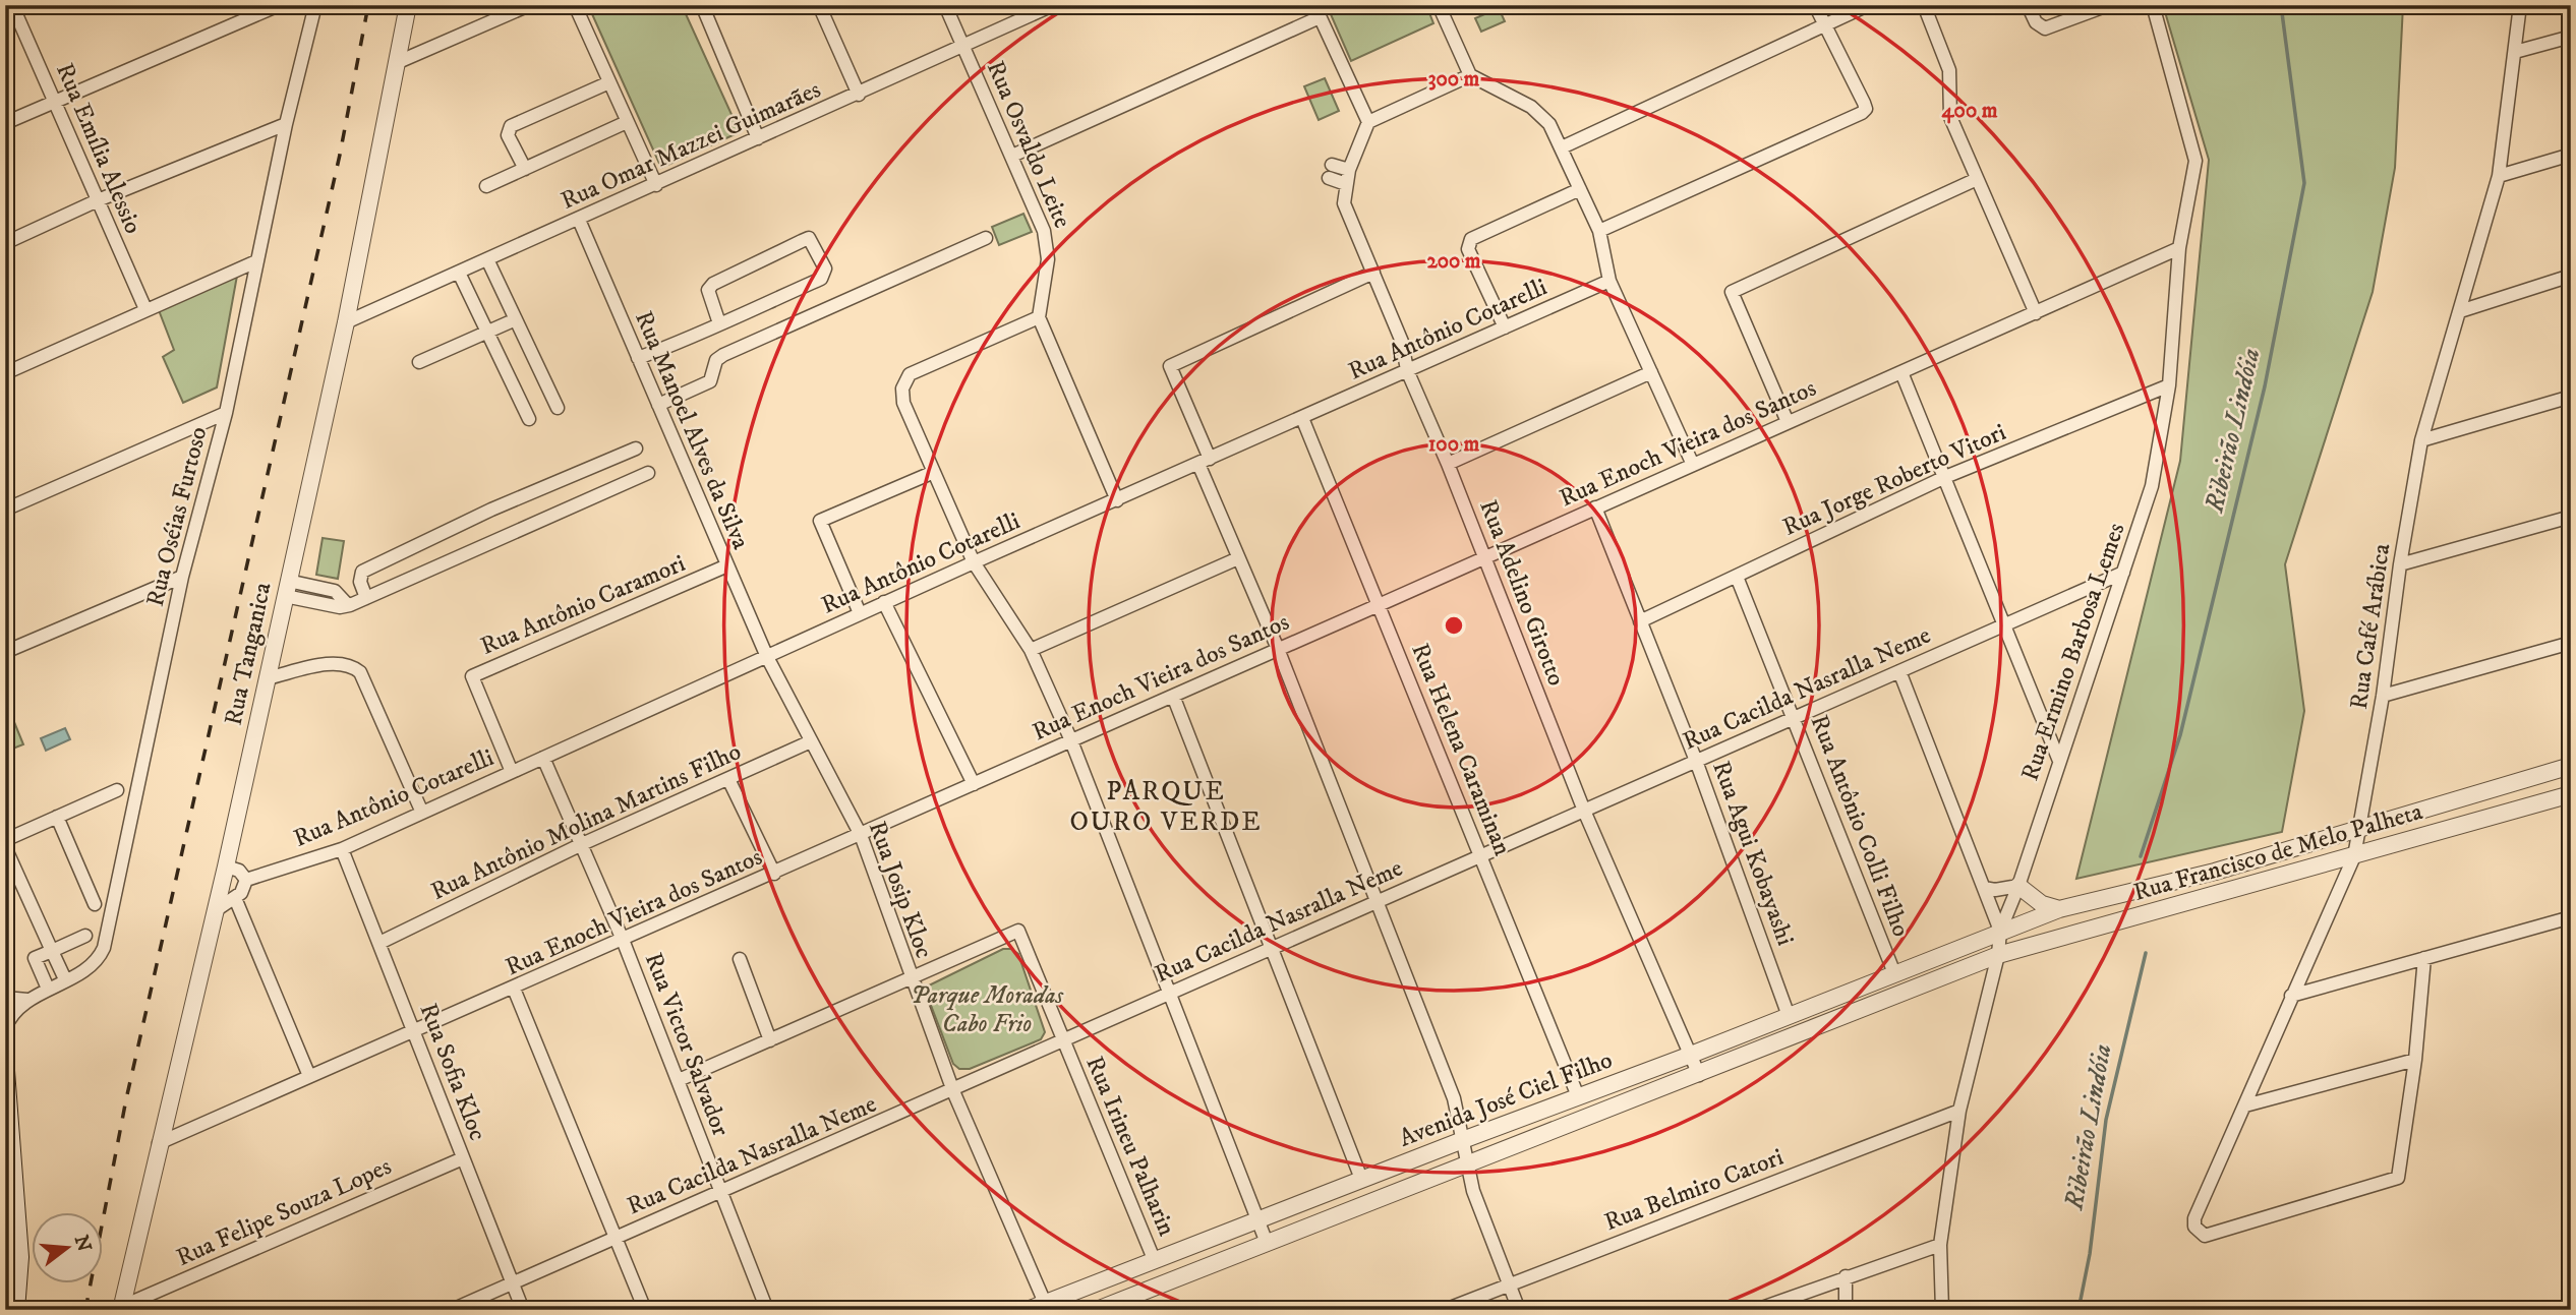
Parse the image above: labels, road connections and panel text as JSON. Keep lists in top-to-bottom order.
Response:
{
  "streets": {
    "street": [
      "Rua Osvaldo Leite",
      "Rua Omar Mazzei Guimarães",
      "Rua Emília Alessio",
      "Rua Antônio Cotarelli",
      "Rua Manoel Alves da Silva",
      "Rua Enoch Vieira dos Santos",
      "Rua Jorge Roberto Vitori",
      "Rua Oséias Furtoso",
      "Rua Adelino Girotto",
      "Rua Antônio Caramori",
      "Rua Café Arábica",
      "Rua Ermino Barbosa Lemes",
      "Rua Tanganica",
      "Rua Cacilda Nasralla Neme",
      "Rua Helena Caraminan",
      "Rua Antônio Molina Martins Filho",
      "Rua Antônio Colli Filho",
      "Rua Francisco de Melo Palheta",
      "Rua Agui Kobayashi",
      "Rua Josip Kloc",
      "Rua Victor Salvador",
      "Rua Sofia Kloc",
      "Avenida José Ciel Filho",
      "Rua Irineu Palharin",
      "Rua Belmiro Catori",
      "Rua Felipe Souza Lopes"
    ]
  },
  "crossings": [
    ["Rua Osvaldo Leite", "Rua Omar Mazzei Guimarães"],
    ["Rua Omar Mazzei Guimarães", "Rua Manoel Alves da Silva"],
    ["Rua Omar Mazzei Guimarães", "Rua Tanganica"],
    ["Rua Antônio Cotarelli", "Rua Manoel Alves da Silva"],
    ["Rua Antônio Cotarelli", "Rua Adelino Girotto"],
    ["Rua Antônio Cotarelli", "Rua Antônio Caramori"],
    ["Rua Antônio Cotarelli", "Rua Helena Caraminan"],
    ["Rua Antônio Cotarelli", "Rua Josip Kloc"],
    ["Rua Antônio Cotarelli", "Rua Victor Salvador"],
    ["Rua Antônio Cotarelli", "Rua Sofia Kloc"],
    ["Rua Manoel Alves da Silva", "Rua Antônio Caramori"],
    ["Rua Manoel Alves da Silva", "Rua Josip Kloc"],
    ["Rua Enoch Vieira dos Santos", "Rua Adelino Girotto"],
    ["Rua Enoch Vieira dos Santos", "Rua Ermino Barbosa Lemes"],
    ["Rua Enoch Vieira dos Santos", "Rua Tanganica"],
    ["Rua Enoch Vieira dos Santos", "Rua Helena Caraminan"],
    ["Rua Enoch Vieira dos Santos", "Rua Agui Kobayashi"],
    ["Rua Enoch Vieira dos Santos", "Rua Josip Kloc"],
    ["Rua Enoch Vieira dos Santos", "Rua Victor Salvador"],
    ["Rua Enoch Vieira dos Santos", "Rua Sofia Kloc"],
    ["Rua Jorge Roberto Vitori", "Rua Ermino Barbosa Lemes"],
    ["Rua Jorge Roberto Vitori", "Rua Antônio Colli Filho"],
    ["Rua Jorge Roberto Vitori", "Rua Agui Kobayashi"],
    ["Rua Adelino Girotto", "Rua Cacilda Nasralla Neme"],
    ["Rua Adelino Girotto", "Avenida José Ciel Filho"],
    ["Rua Café Arábica", "Rua Francisco de Melo Palheta"],
    ["Rua Ermino Barbosa Lemes", "Rua Cacilda Nasralla Neme"],
    ["Rua Ermino Barbosa Lemes", "Rua Francisco de Melo Palheta"],
    ["Rua Ermino Barbosa Lemes", "Avenida José Ciel Filho"],
    ["Rua Ermino Barbosa Lemes", "Rua Belmiro Catori"],
    ["Rua Tanganica", "Rua Felipe Souza Lopes"],
    ["Rua Cacilda Nasralla Neme", "Rua Helena Caraminan"],
    ["Rua Cacilda Nasralla Neme", "Rua Antônio Colli Filho"],
    ["Rua Cacilda Nasralla Neme", "Rua Agui Kobayashi"],
    ["Rua Cacilda Nasralla Neme", "Rua Josip Kloc"],
    ["Rua Cacilda Nasralla Neme", "Rua Victor Salvador"],
    ["Rua Cacilda Nasralla Neme", "Rua Sofia Kloc"],
    ["Rua Cacilda Nasralla Neme", "Rua Irineu Palharin"],
    ["Rua Helena Caraminan", "Avenida José Ciel Filho"],
    ["Rua Antônio Molina Martins Filho", "Rua Josip Kloc"],
    ["Rua Antônio Molina Martins Filho", "Rua Victor Salvador"],
    ["Rua Antônio Molina Martins Filho", "Rua Sofia Kloc"],
    ["Rua Antônio Colli Filho", "Avenida José Ciel Filho"],
    ["Rua Francisco de Melo Palheta", "Avenida José Ciel Filho"],
    ["Rua Agui Kobayashi", "Avenida José Ciel Filho"],
    ["Rua Josip Kloc", "Avenida José Ciel Filho"],
    ["Rua Josip Kloc", "Rua Irineu Palharin"],
    ["Rua Sofia Kloc", "Rua Felipe Souza Lopes"],
    ["Avenida José Ciel Filho", "Rua Irineu Palharin"]
  ],
  "districts": ["PARQUE OURO VERDE"],
  "water": ["Ribeirão Lindóia"],
  "parks": ["Parque Moradas Cabo Frio"],
  "north": "right",
  "rings": [
    "300 m",
    "400 m",
    "200 m",
    "100 m"
  ]
}
